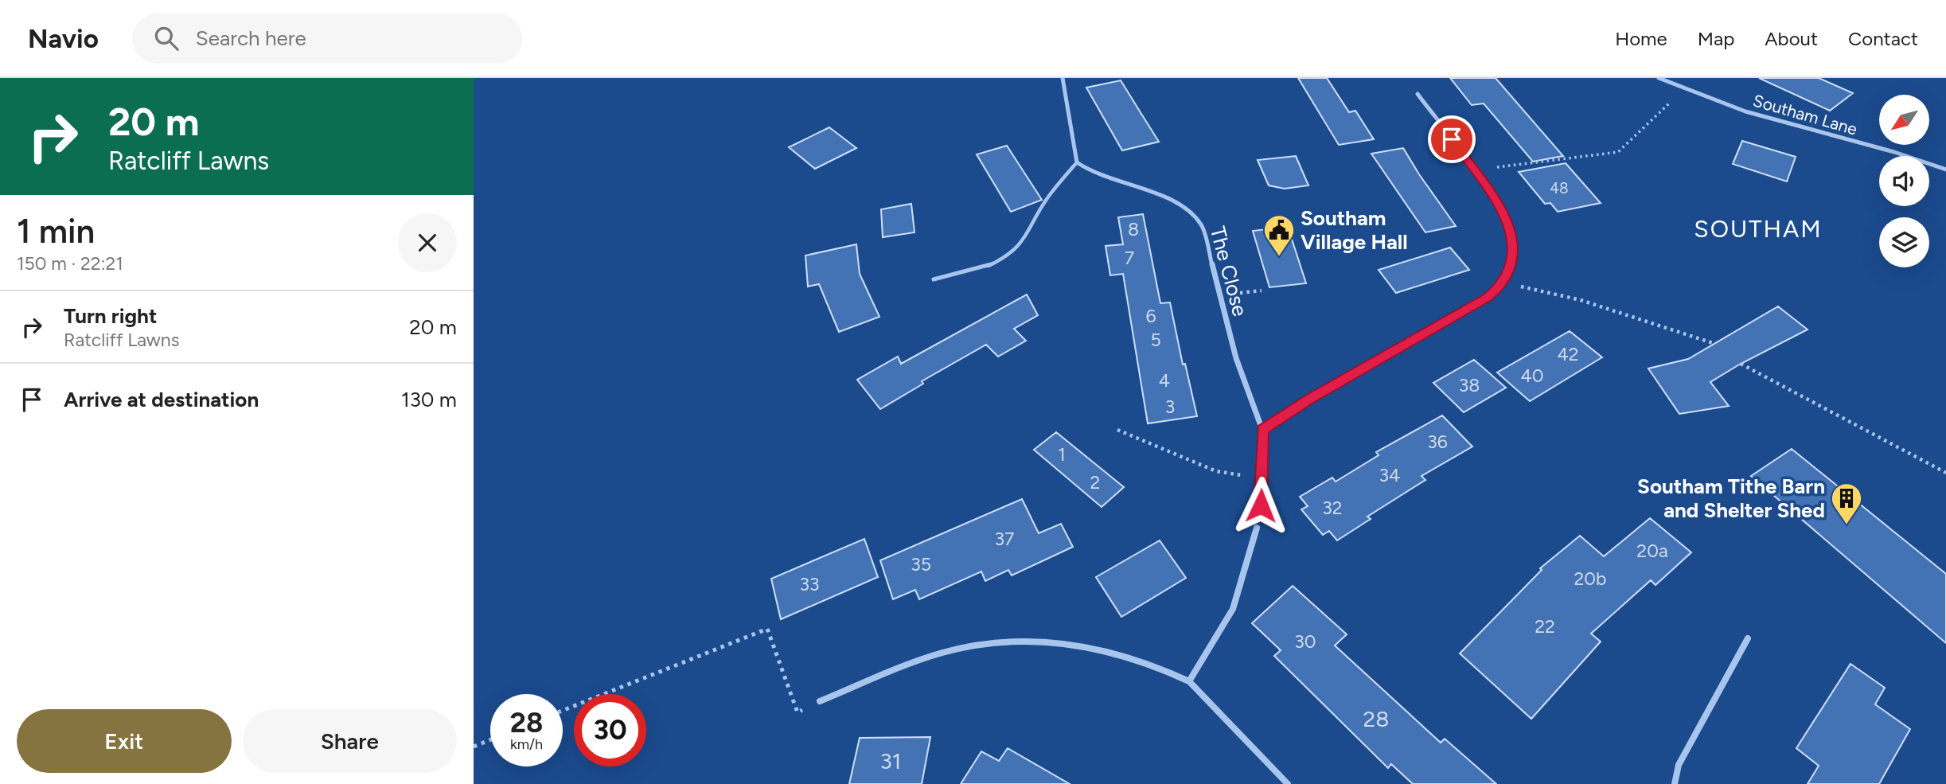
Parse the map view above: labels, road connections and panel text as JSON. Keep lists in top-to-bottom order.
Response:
{
  "streets": {
    "street": ["Southam Lane", "The Close"]
  },
  "districts": ["SOUTHAM"],
  "places": {
    "public building": ["Southam Village Hall"],
    "building": ["Southam Tithe Barn and Shelter Shed"]
  },
  "house_numbers": [
    "48",
    "8",
    "7",
    "6",
    "5",
    "42",
    "40",
    "4",
    "38",
    "3",
    "36",
    "1",
    "34",
    "2",
    "32",
    "37",
    "20a",
    "35",
    "20b",
    "33",
    "22",
    "30",
    "28",
    "31"
  ],
  "north": "bottom left",
  "page": {
    "header": "Navio",
    "search": "Search here",
    "nav": [
      "Home",
      "Map",
      "About",
      "Contact"
    ],
    "turn": ["20 m", "Ratcliff Lawns"],
    "heading": ["1 min", "150 m · 22:21"],
    "list": [
      {
        "name": "Turn right",
        "note": "Ratcliff Lawns",
        "value": "20 m"
      },
      {
        "name": "Arrive at destination",
        "value": "130 m"
      }
    ],
    "speed": "28 km/h",
    "limit": "30",
    "buttons": ["Exit", "Share"]
  }
}
